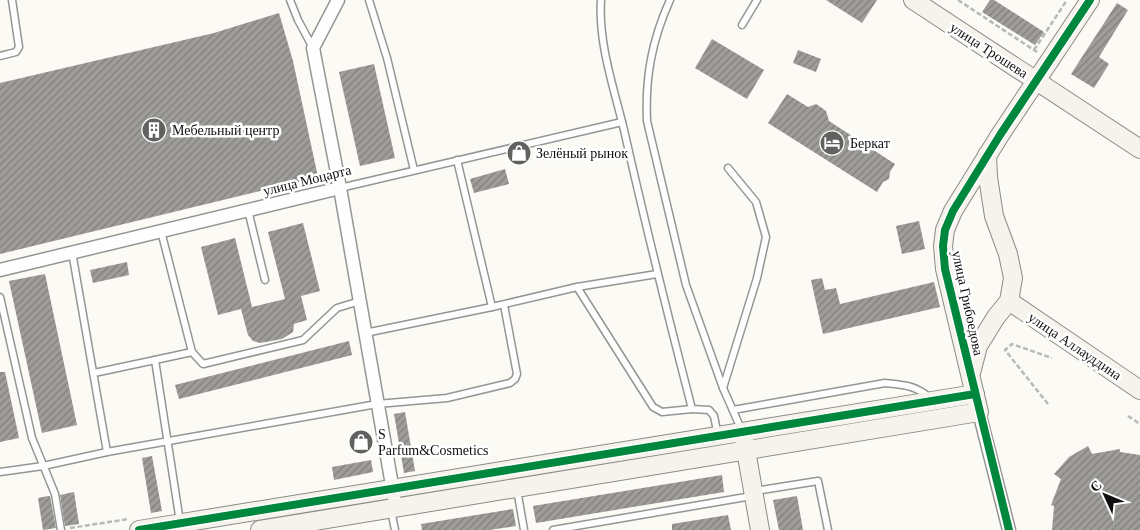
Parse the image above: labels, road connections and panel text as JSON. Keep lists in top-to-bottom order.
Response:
{
  "streets": {
    "street": [
      "улица Трошева",
      "улица Моцарта",
      "улица Грибоедова",
      "улица Аллауддина"
    ]
  },
  "crossings": [
    ["улица Трошева", "улица Грибоедова"]
  ],
  "places": {
    "building": ["Мебельный центр"],
    "hotel": ["Беркат"],
    "shop": ["Зелёный рынок", "S Parfum&Cosmetics"]
  },
  "north": "top left"
}
